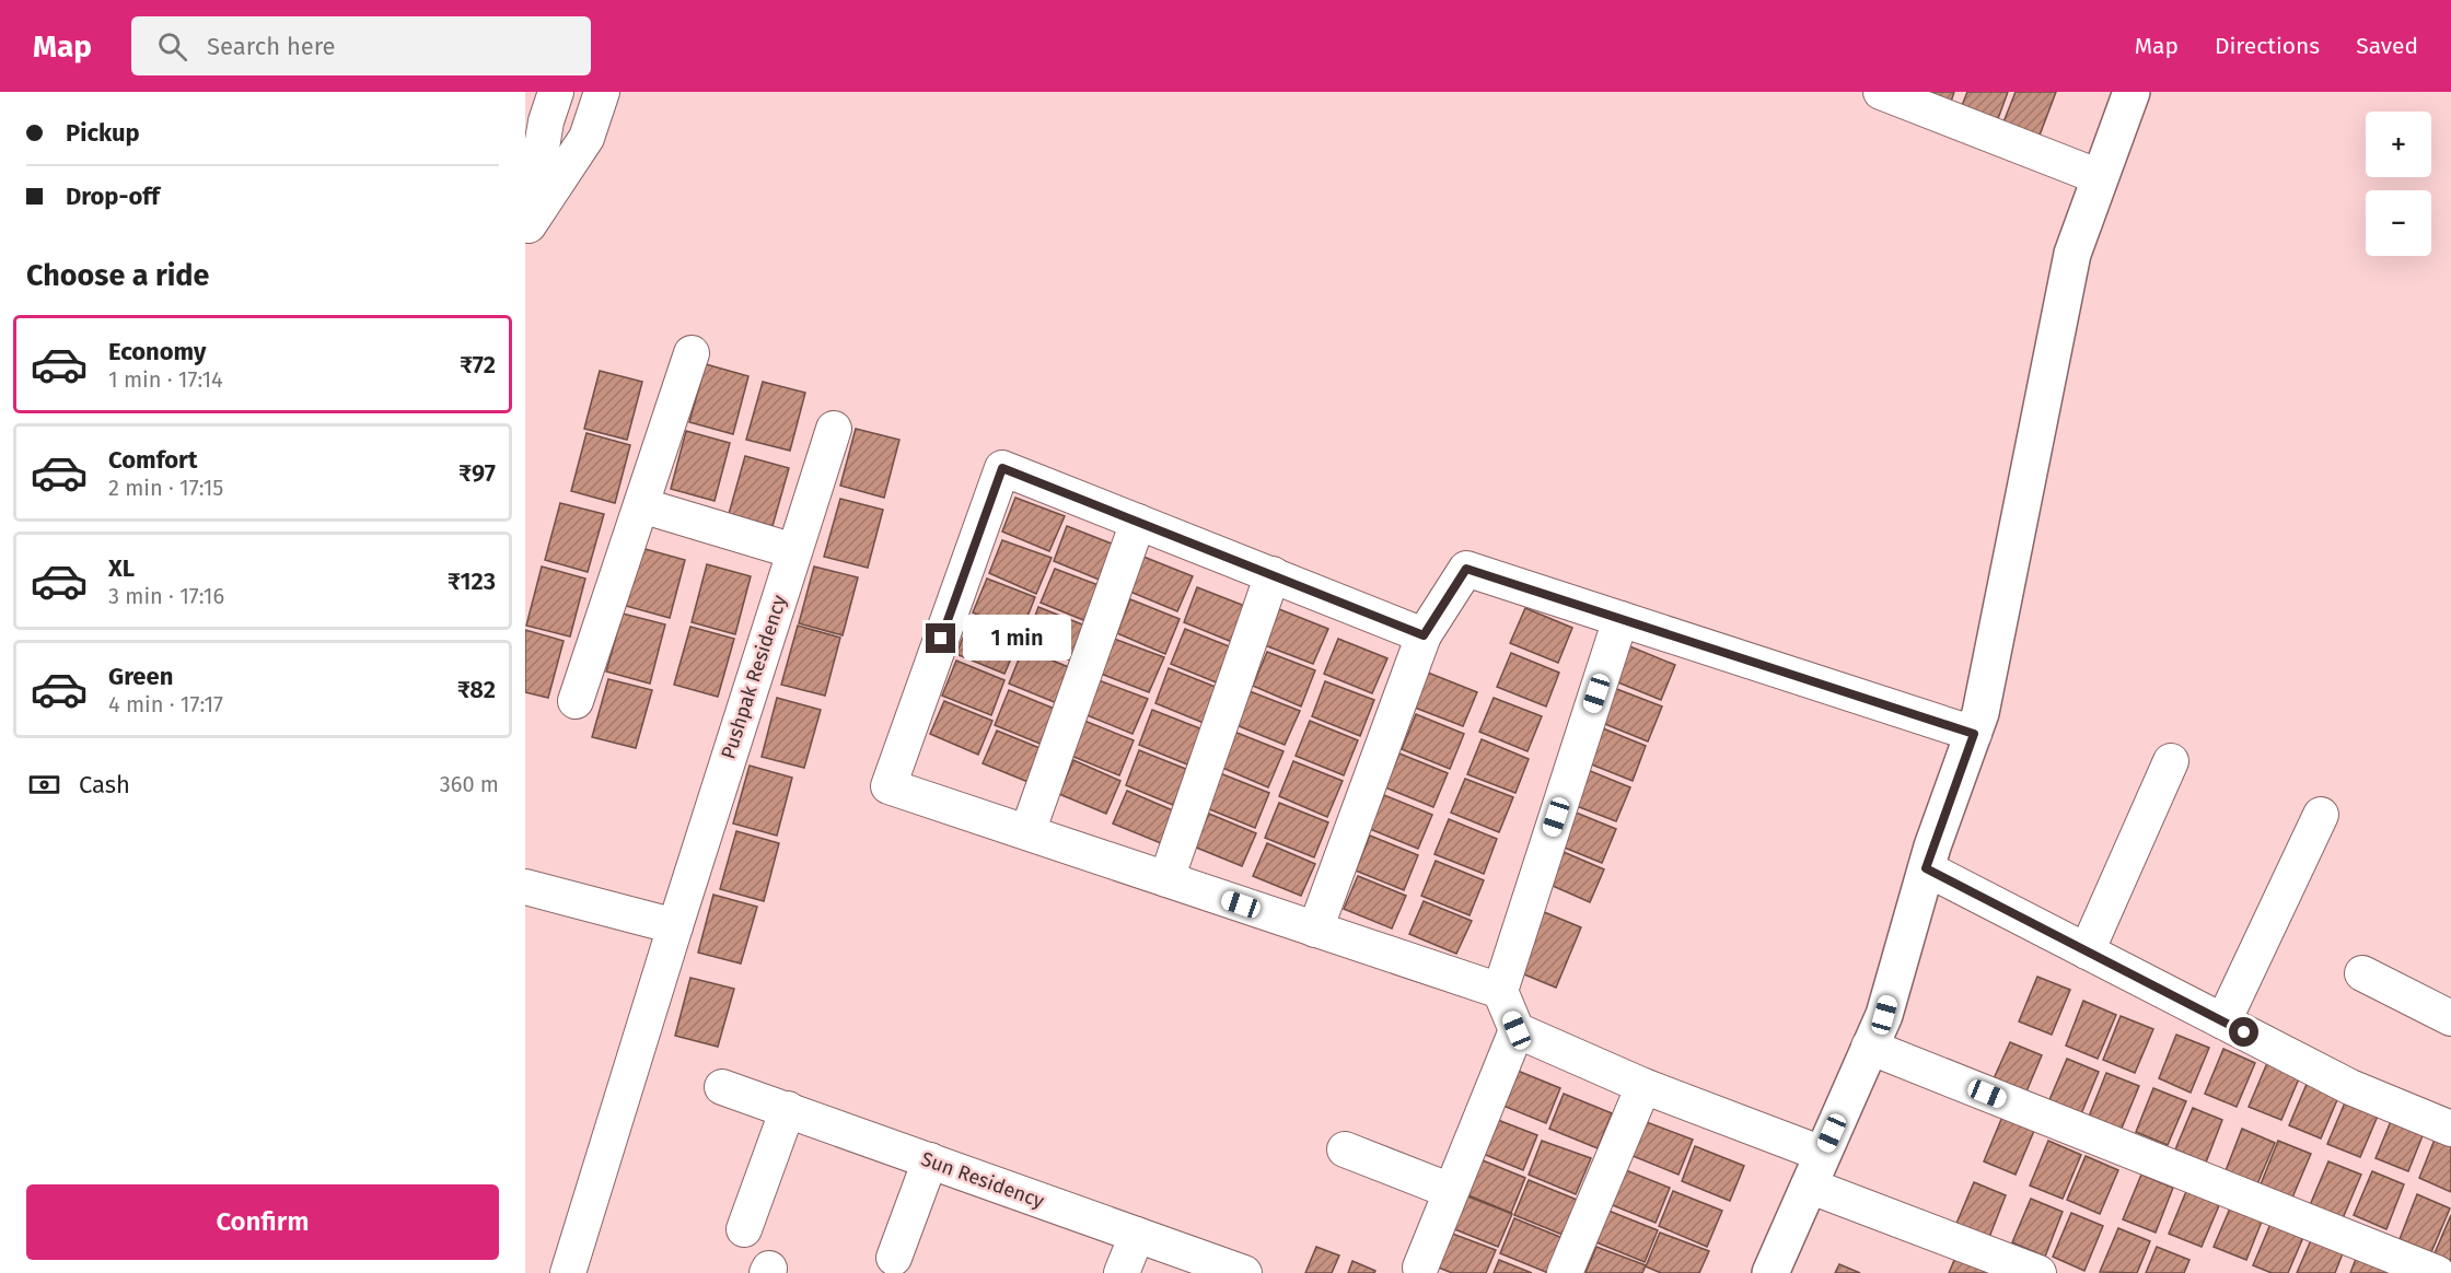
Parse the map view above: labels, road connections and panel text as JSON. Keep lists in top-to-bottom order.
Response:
{
  "streets": {
    "street": ["Pushpak Residency", "Sun Residency"]
  },
  "page": {
    "header": "Map",
    "search": "Search here",
    "nav": ["Map", "Directions", "Saved"],
    "banner": ["Pickup", "Drop-off"],
    "map_buttons": ["+", "−"],
    "heading": "Choose a ride",
    "list": [
      {
        "name": "Economy",
        "note": "1 min · 17:14",
        "value": "₹72"
      },
      {
        "name": "Comfort",
        "note": "2 min · 17:15",
        "value": "₹97"
      },
      {
        "name": "XL",
        "note": "3 min · 17:16",
        "value": "₹123"
      },
      {
        "name": "Green",
        "note": "4 min · 17:17",
        "value": "₹82"
      }
    ],
    "bubble": "1 min",
    "pay": ["Cash", "360 m"],
    "buttons": "Confirm"
  }
}
